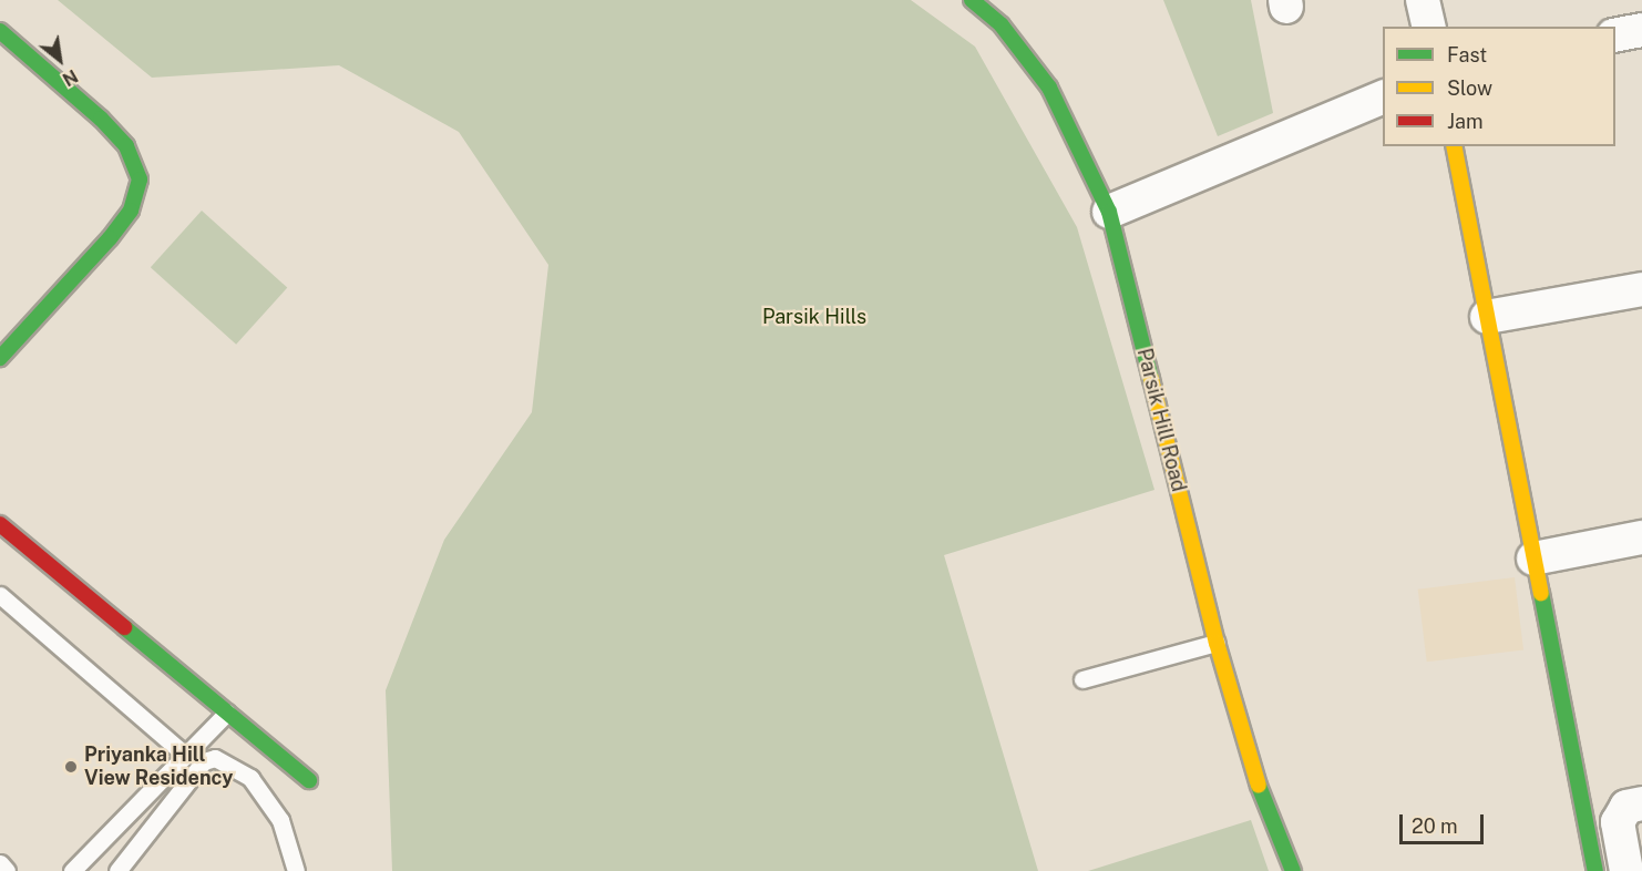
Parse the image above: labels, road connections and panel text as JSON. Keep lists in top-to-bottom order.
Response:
{
  "streets": {
    "street": ["Parsik Hill Road"]
  },
  "parks": ["Parsik Hills"],
  "places": ["Priyanka Hill View Residency"],
  "legend": ["Fast", "Slow", "Jam"],
  "scale_bar": "20 m",
  "north": "bottom right"
}
